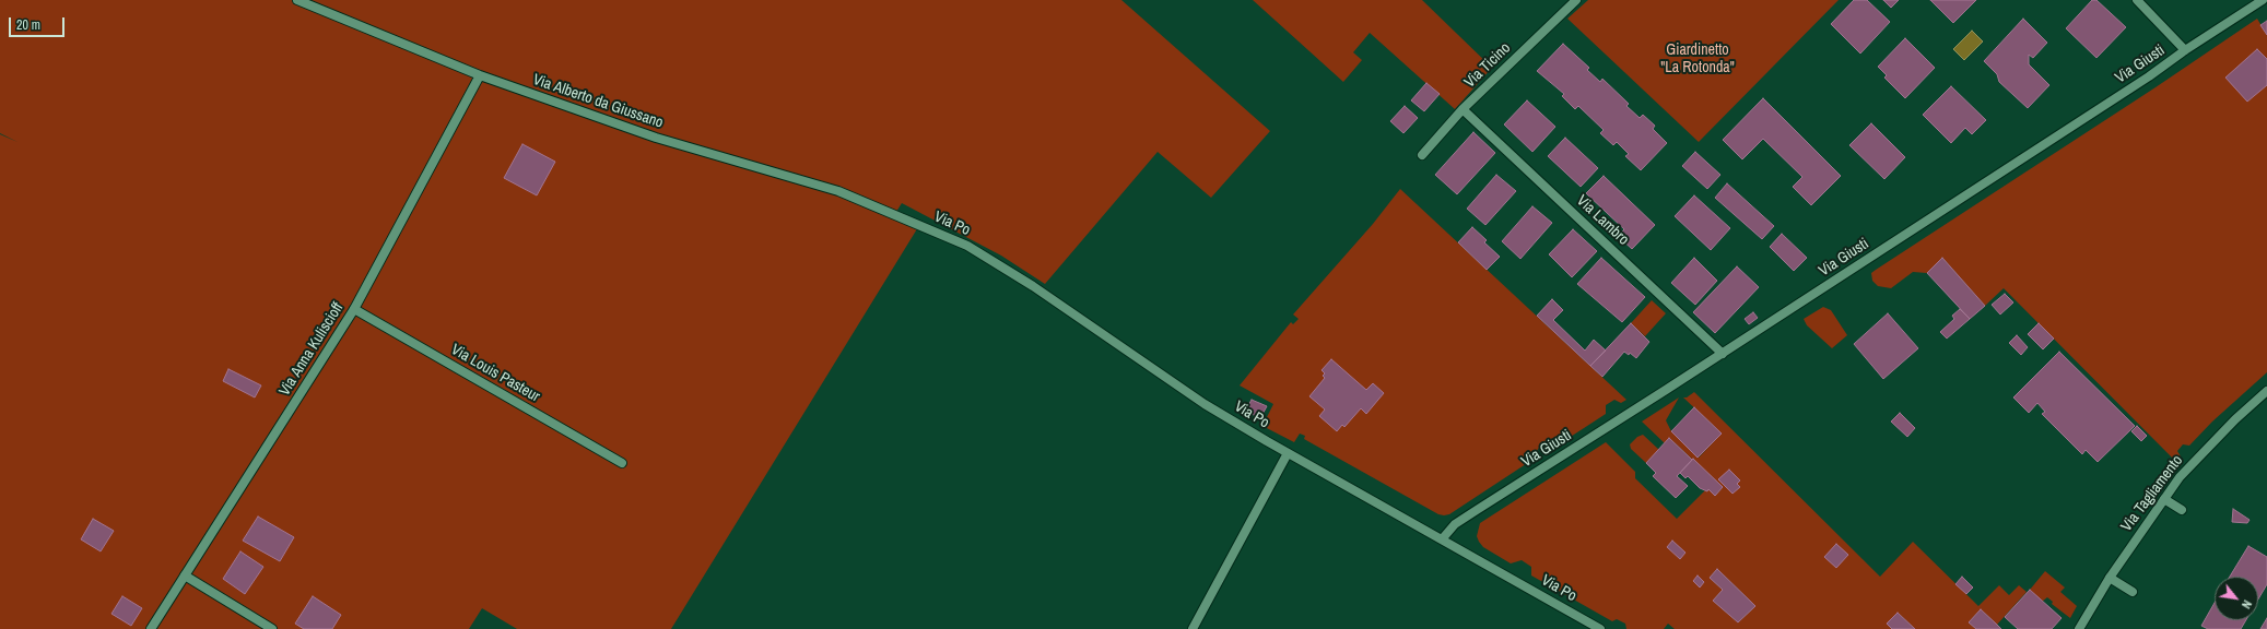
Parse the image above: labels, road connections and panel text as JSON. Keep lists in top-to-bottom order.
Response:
{
  "streets": {
    "street": [
      "Via Giusti",
      "Via Ticino",
      "Via Alberto da Giussano",
      "Via Lambro",
      "Via Po",
      "Via Anna Kuliscioff",
      "Via Louis Pasteur",
      "Via Tagliamento"
    ]
  },
  "crossings": [
    ["Via Giusti", "Via Lambro"],
    ["Via Giusti", "Via Po"],
    ["Via Ticino", "Via Lambro"],
    ["Via Alberto da Giussano", "Via Po"],
    ["Via Alberto da Giussano", "Via Anna Kuliscioff"],
    ["Via Anna Kuliscioff", "Via Louis Pasteur"]
  ],
  "parks": ["Giardinetto \"La Rotonda\""],
  "scale_bar": "20 m",
  "north": "bottom right"
}
